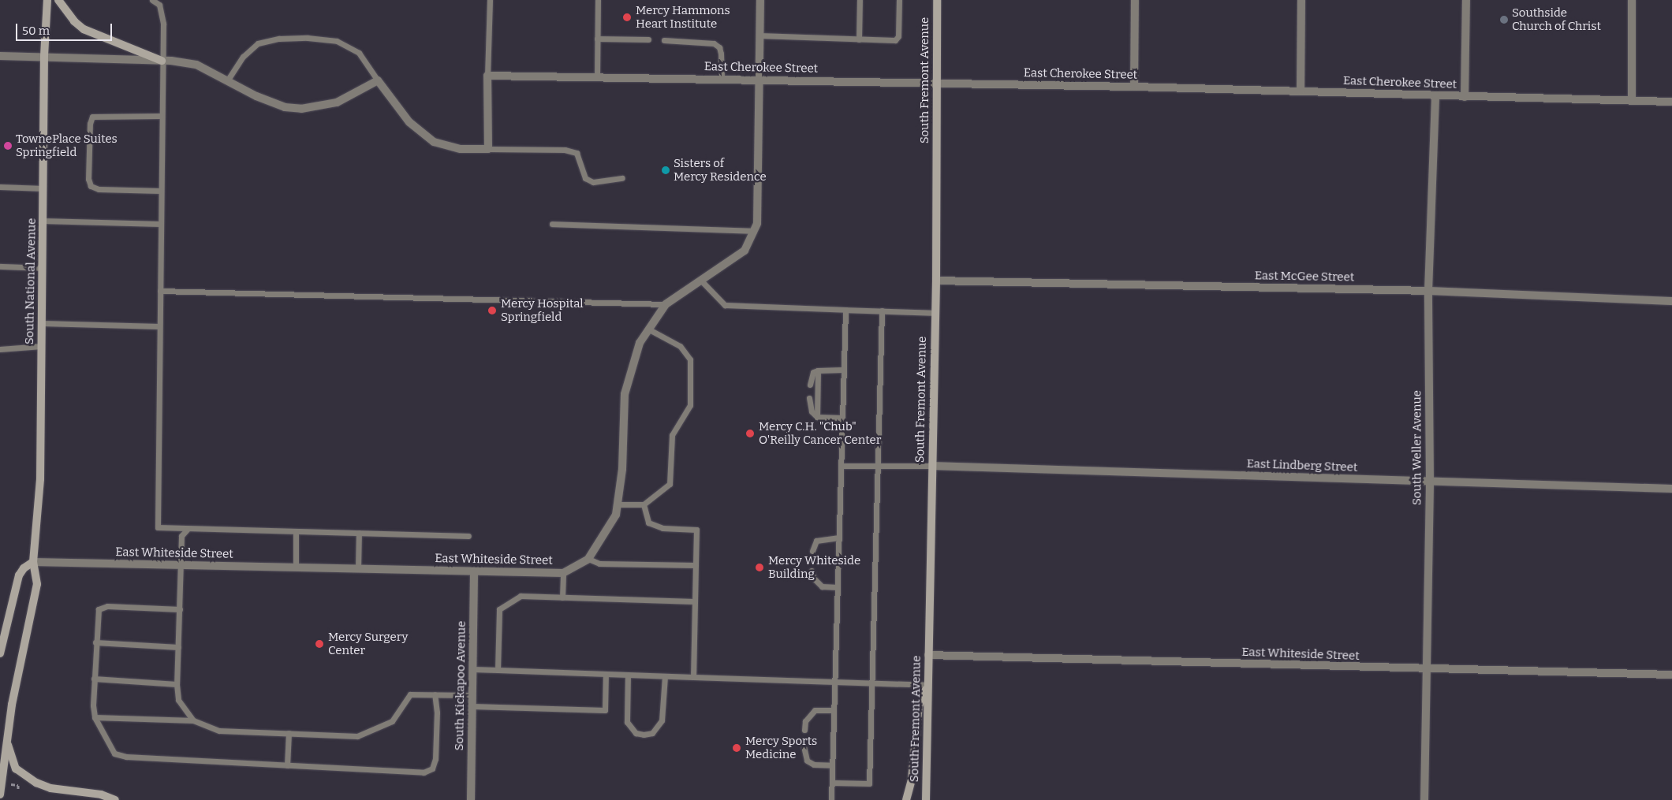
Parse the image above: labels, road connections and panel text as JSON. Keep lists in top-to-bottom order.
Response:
{
  "streets": {
    "main road": ["South Fremont Avenue", "South National Avenue"],
    "street": [
      "East Cherokee Street",
      "East McGee Street",
      "South Weller Avenue",
      "East Lindberg Street",
      "East Whiteside Street",
      "South Kickapoo Avenue"
    ]
  },
  "crossings": [
    ["East Cherokee Street", "South Fremont Avenue"],
    ["East Cherokee Street", "South Weller Avenue"],
    ["East Cherokee Street", "East Whiteside Street"],
    ["South Fremont Avenue", "East McGee Street"],
    ["South Fremont Avenue", "East Lindberg Street"],
    ["South Fremont Avenue", "East Whiteside Street"],
    ["East McGee Street", "South Weller Avenue"],
    ["South National Avenue", "East Whiteside Street"],
    ["South Weller Avenue", "East Lindberg Street"],
    ["South Weller Avenue", "East Whiteside Street"],
    ["East Whiteside Street", "South Kickapoo Avenue"]
  ],
  "places": [
    "Mercy Hammons Heart Institute",
    "Southside Church of Christ",
    "TownePlace Suites Springfield",
    "Sisters of Mercy Residence",
    "Mercy Hospital Springfield",
    "Mercy C.H. \"Chub\" O'Reilly Cancer Center",
    "Mercy Whiteside Building",
    "Mercy Surgery Center",
    "Mercy Sports Medicine"
  ],
  "scale_bar": "50 m"
}
